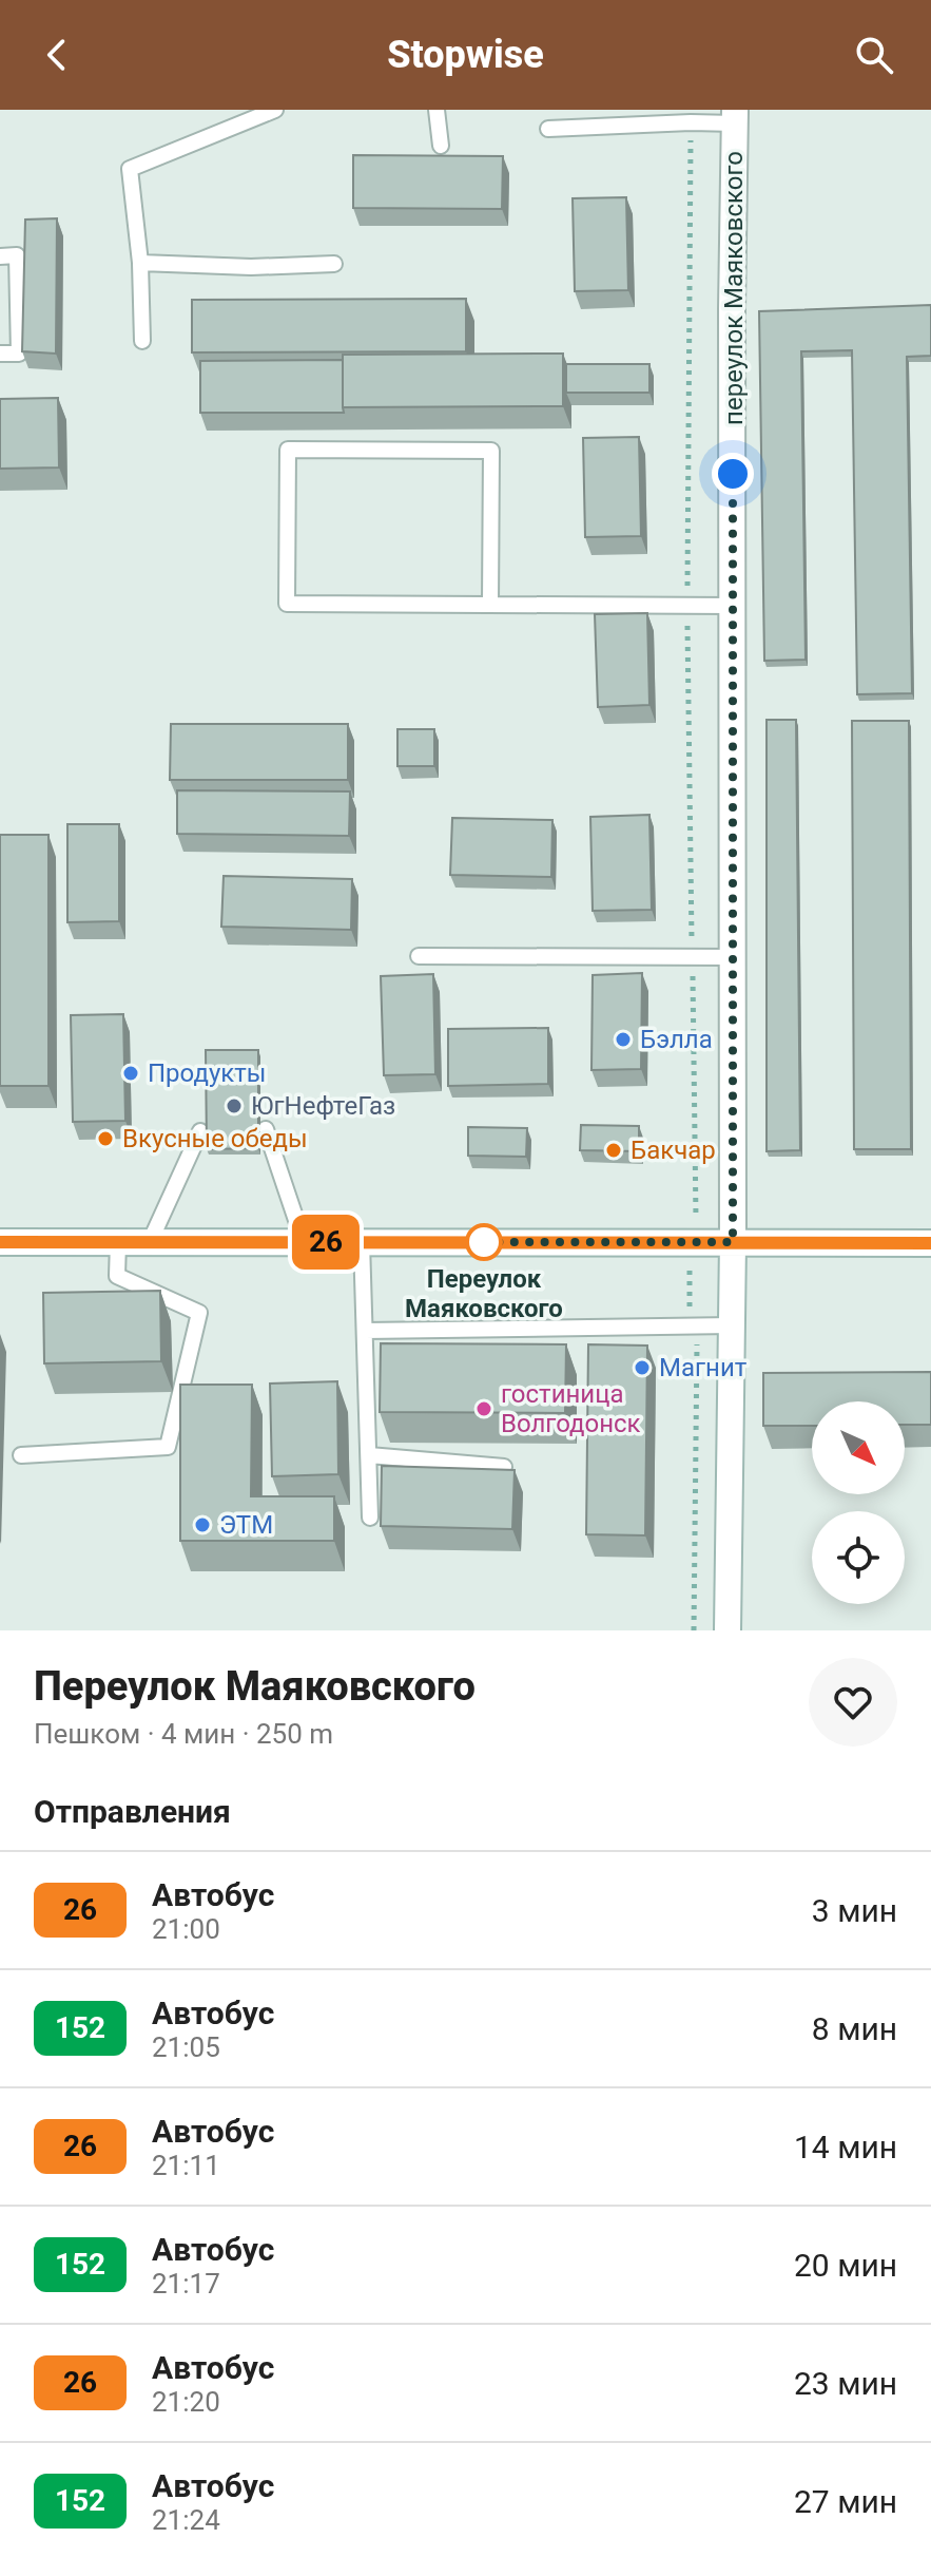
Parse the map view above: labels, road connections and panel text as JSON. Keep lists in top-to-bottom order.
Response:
{
  "streets": {
    "street": ["переулок Маяковского"]
  },
  "places": [
    "Бэлла",
    "Продукты",
    "ЮгНефтеГаз",
    "Вкусные обеды",
    "Бакчар",
    "Переулок Маяковского",
    "Магнит",
    "гостиница Волгодонск",
    "ЭТМ"
  ],
  "lines": ["bus line 26"],
  "north": "bottom right",
  "page": {
    "header": "Stopwise",
    "on_map": "26",
    "heading": [
      ["Переулок Маяковского", "Пешком · 4 мин · 250 m"],
      "Отправления"
    ],
    "list": [
      {
        "mark": "26",
        "name": "Автобус",
        "note": "21:00",
        "value": "3 мин"
      },
      {
        "mark": "152",
        "name": "Автобус",
        "note": "21:05",
        "value": "8 мин"
      },
      {
        "mark": "26",
        "name": "Автобус",
        "note": "21:11",
        "value": "14 мин"
      },
      {
        "mark": "152",
        "name": "Автобус",
        "note": "21:17",
        "value": "20 мин"
      },
      {
        "mark": "26",
        "name": "Автобус",
        "note": "21:20",
        "value": "23 мин"
      },
      {
        "mark": "152",
        "name": "Автобус",
        "note": "21:24",
        "value": "27 мин"
      }
    ]
  }
}
